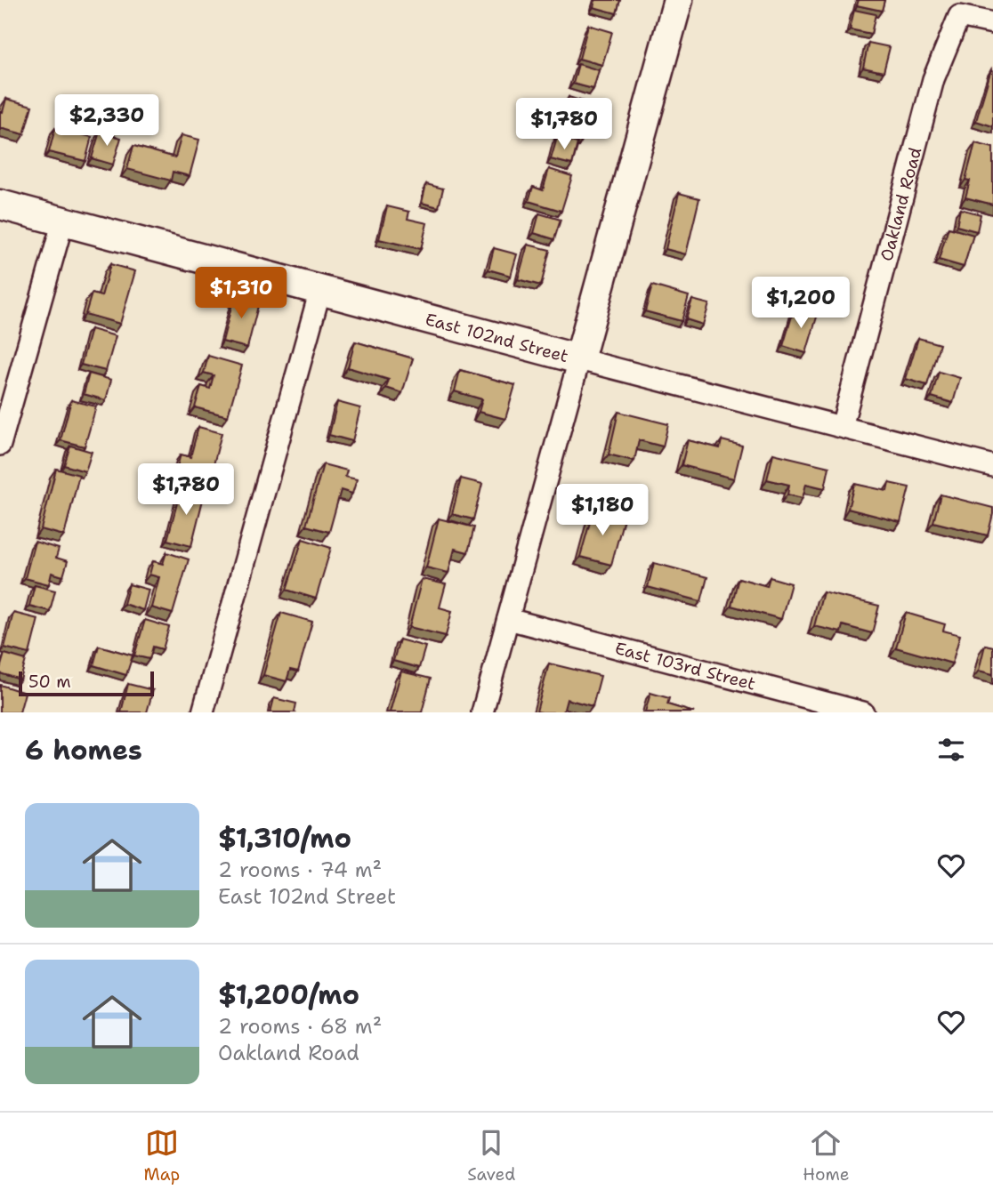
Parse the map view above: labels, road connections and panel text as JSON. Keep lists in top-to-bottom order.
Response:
{
  "streets": {
    "street": ["Oakland Road", "East 102nd Street", "East 103rd Street"]
  },
  "crossings": [
    ["Oakland Road", "East 102nd Street"]
  ],
  "scale_bar": "50 m",
  "page": {
    "price": [
      "$2,330",
      "$1,780",
      "$1,310",
      "$1,200",
      "$1,780",
      "$1,180"
    ],
    "scale": "50 m",
    "heading": "6 homes",
    "list": [
      {
        "name": "$1,310/mo",
        "note": "2 rooms · 74 m² · East 102nd Street"
      },
      {
        "name": "$1,200/mo",
        "note": "2 rooms · 68 m² · Oakland Road"
      }
    ],
    "tabs": ["Map", "Saved", "Home"]
  }
}
